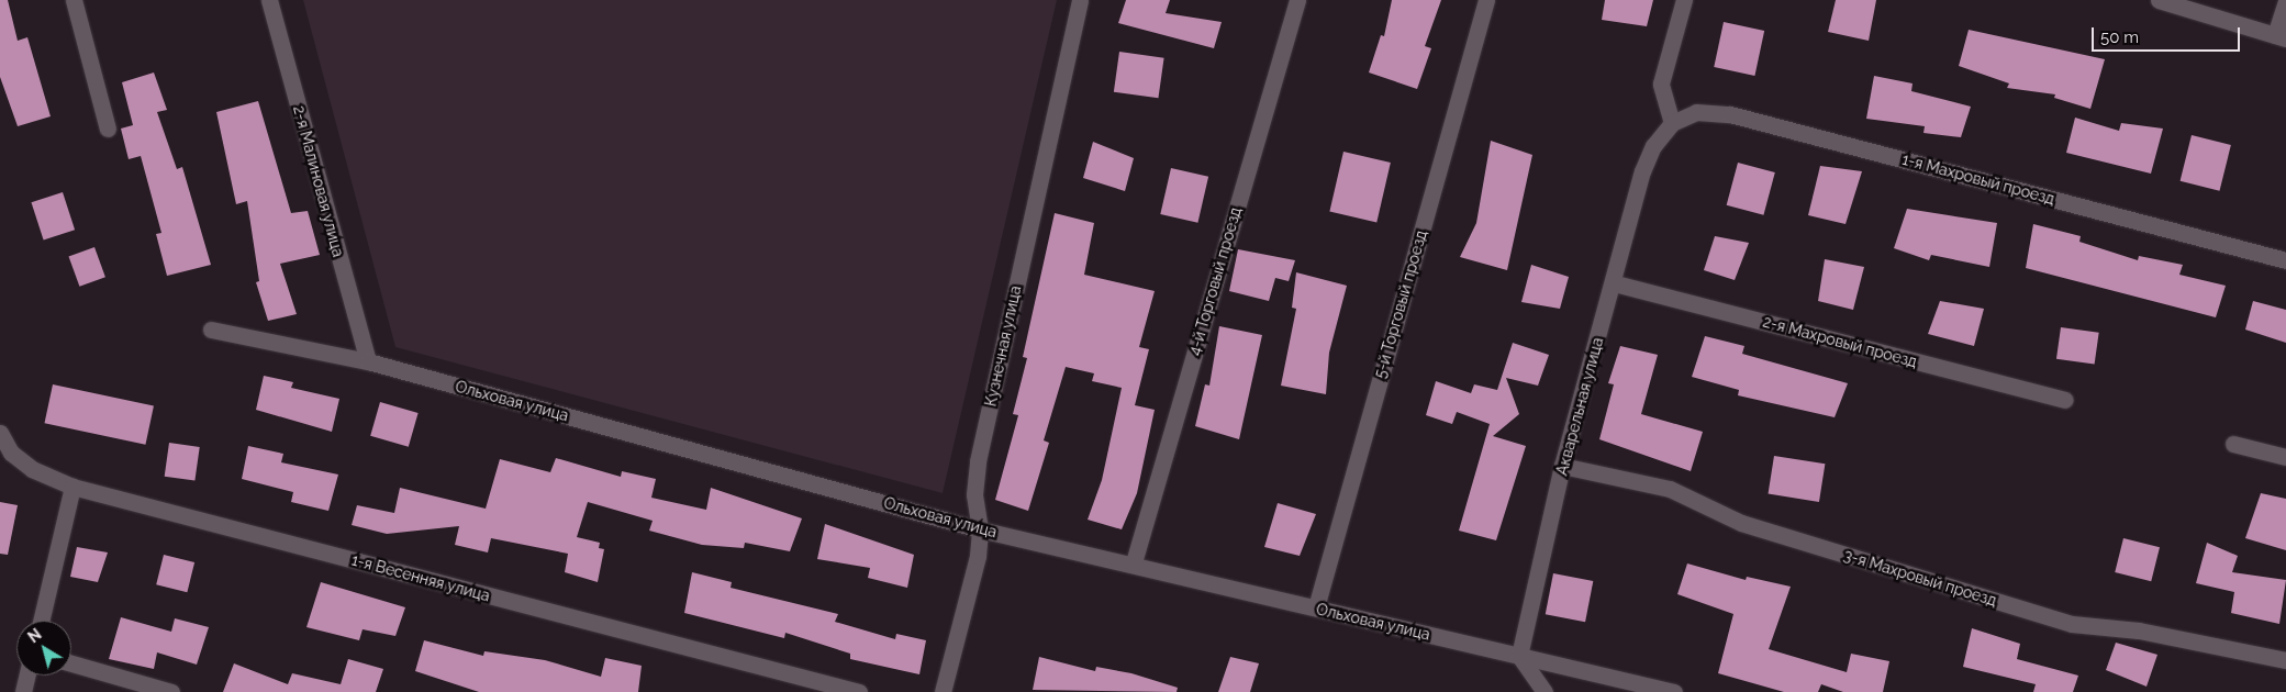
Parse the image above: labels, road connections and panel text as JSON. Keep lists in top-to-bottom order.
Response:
{
  "streets": {
    "street": [
      "1-я Махровый проезд",
      "2-я Малиновая улица",
      "4-й Торговый проезд",
      "5-й Торговый проезд",
      "2-я Махровый проезд",
      "Кузнечная улица",
      "Ольховая улица",
      "Акварельная улица",
      "1-я Весенняя улица",
      "3-я Махровый проезд"
    ]
  },
  "crossings": [
    ["1-я Махровый проезд", "Акварельная улица"],
    ["2-я Малиновая улица", "Ольховая улица"],
    ["4-й Торговый проезд", "Ольховая улица"],
    ["5-й Торговый проезд", "Ольховая улица"],
    ["2-я Махровый проезд", "Акварельная улица"],
    ["Кузнечная улица", "Ольховая улица"],
    ["Ольховая улица", "Акварельная улица"],
    ["Акварельная улица", "3-я Махровый проезд"]
  ],
  "scale_bar": "50 m",
  "north": "top left"
}
